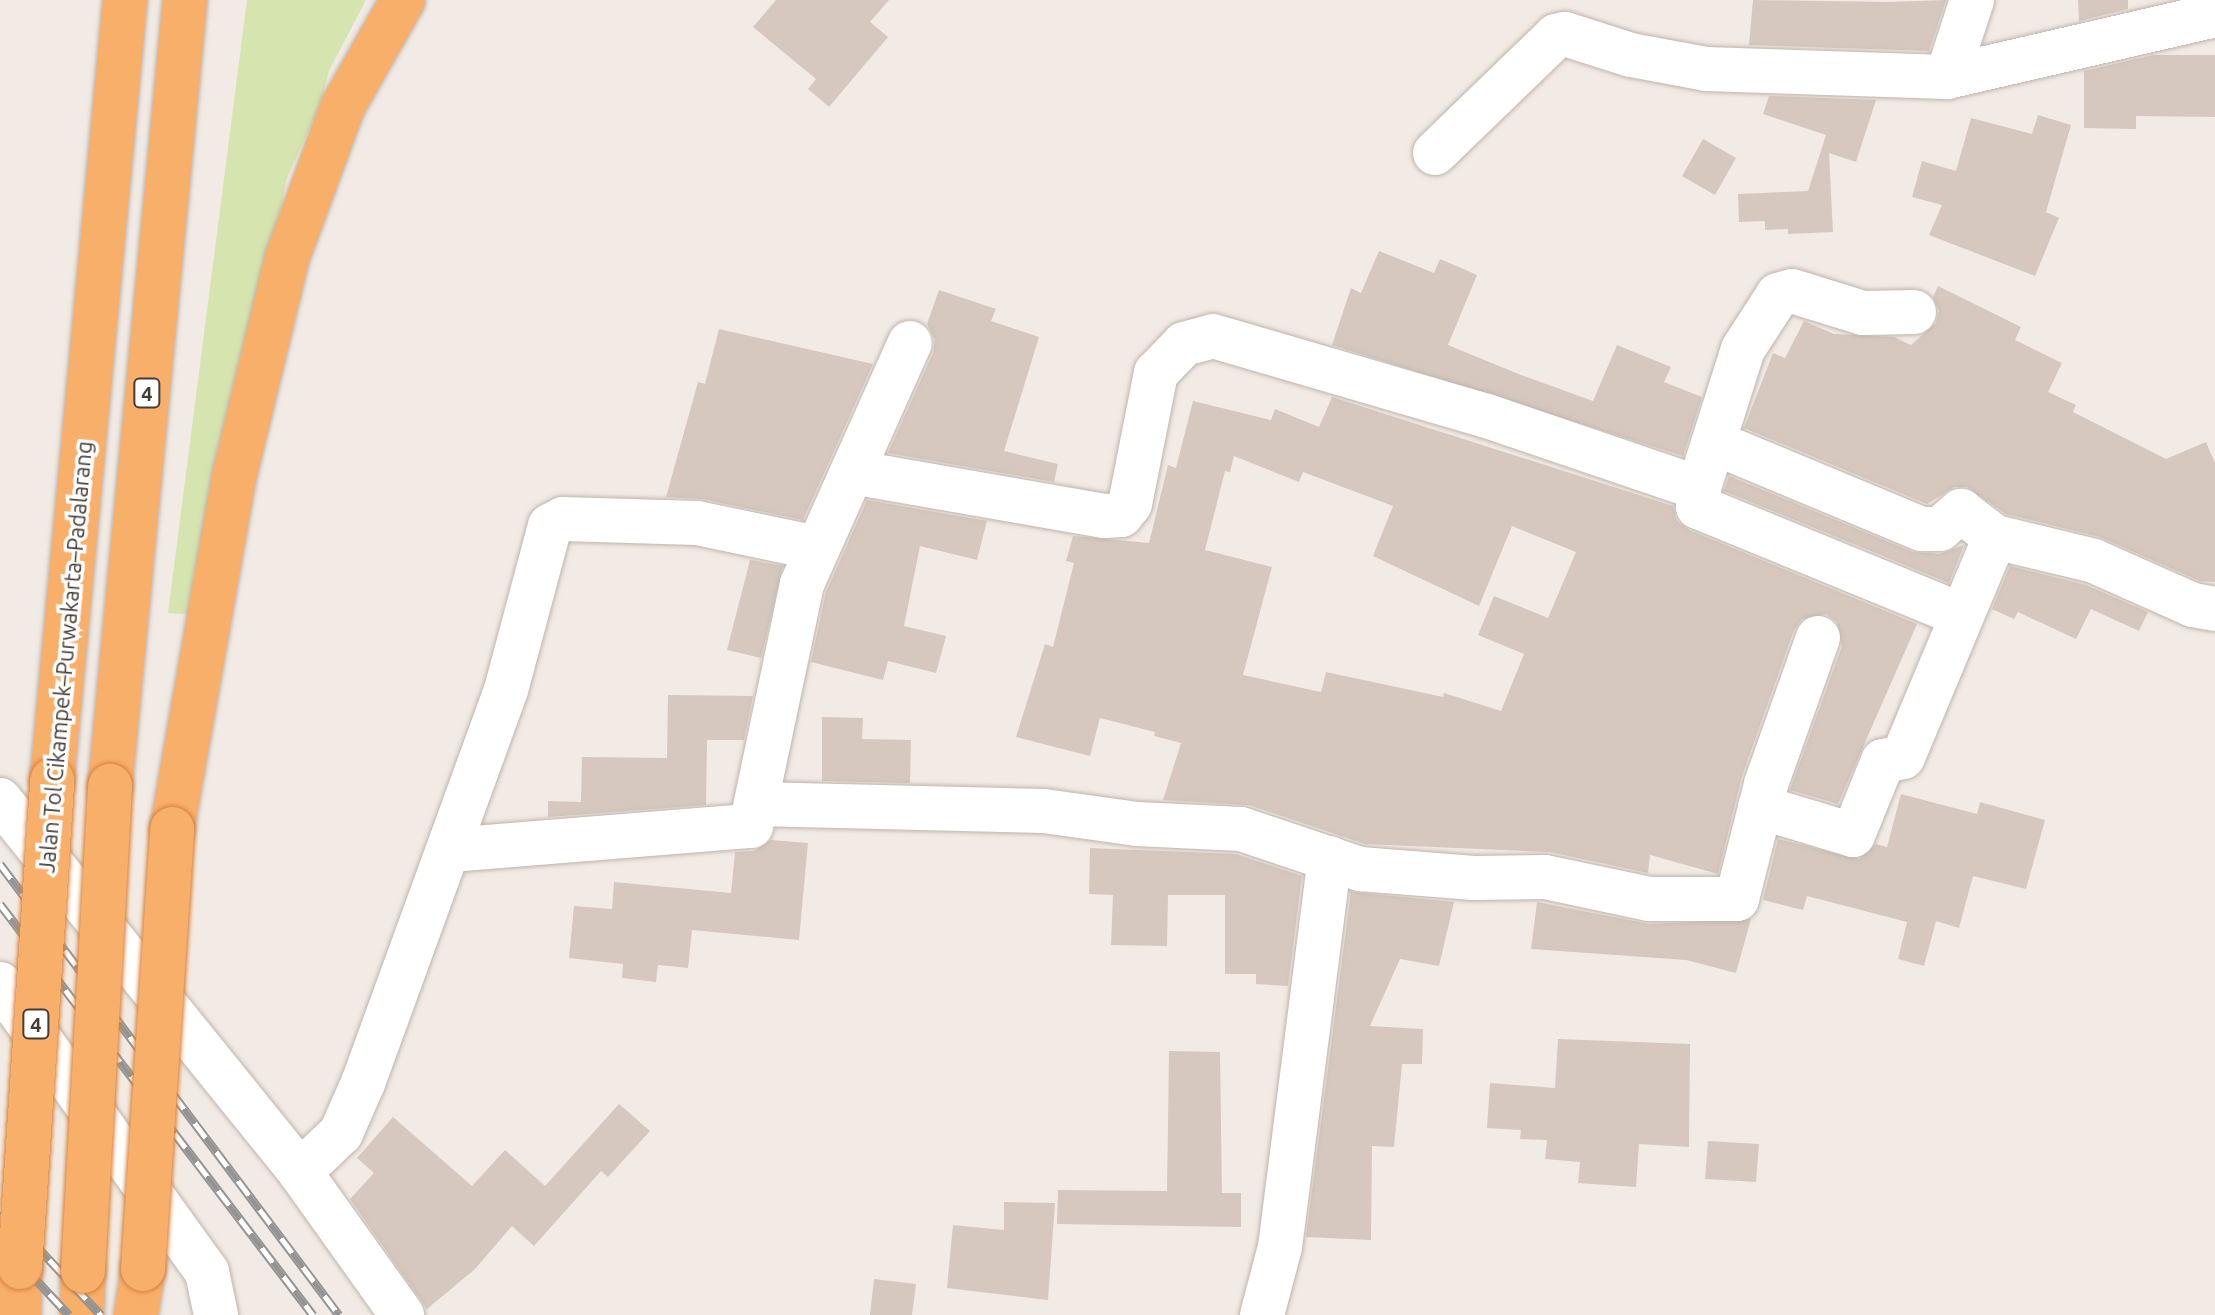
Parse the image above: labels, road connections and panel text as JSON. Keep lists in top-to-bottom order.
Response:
{
  "streets": {
    "highway": ["4", "Jalan Tol Cikampek–Purwakarta–Padalarang"]
  }
}
